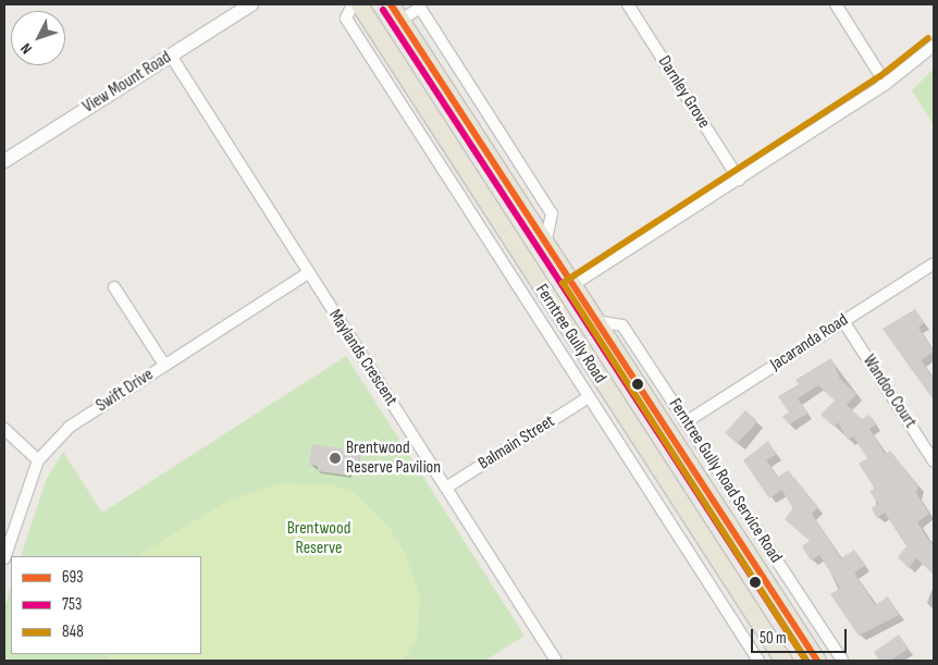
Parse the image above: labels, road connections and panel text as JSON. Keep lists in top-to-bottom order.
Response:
{
  "streets": {
    "main road": ["Ferntree Gully Road"],
    "street": [
      "View Mount Road",
      "Darnley Grove",
      "Jacaranda Road",
      "Maylands Crescent",
      "Swift Drive",
      "Wandoo Court",
      "Balmain Street",
      "Ferntree Gully Road Service Road"
    ]
  },
  "crossings": [
    ["View Mount Road", "Maylands Crescent"],
    ["Ferntree Gully Road", "Ferntree Gully Road Service Road"],
    ["Jacaranda Road", "Wandoo Court"],
    ["Jacaranda Road", "Ferntree Gully Road Service Road"],
    ["Maylands Crescent", "Swift Drive"],
    ["Maylands Crescent", "Balmain Street"]
  ],
  "parks": ["Brentwood Reserve"],
  "places": ["Brentwood Reserve Pavilion"],
  "lines": ["transit line 693", "transit line 753", "transit line 848"],
  "legend": ["693", "753", "848"],
  "scale_bar": "50 m",
  "north": "bottom left"
}
